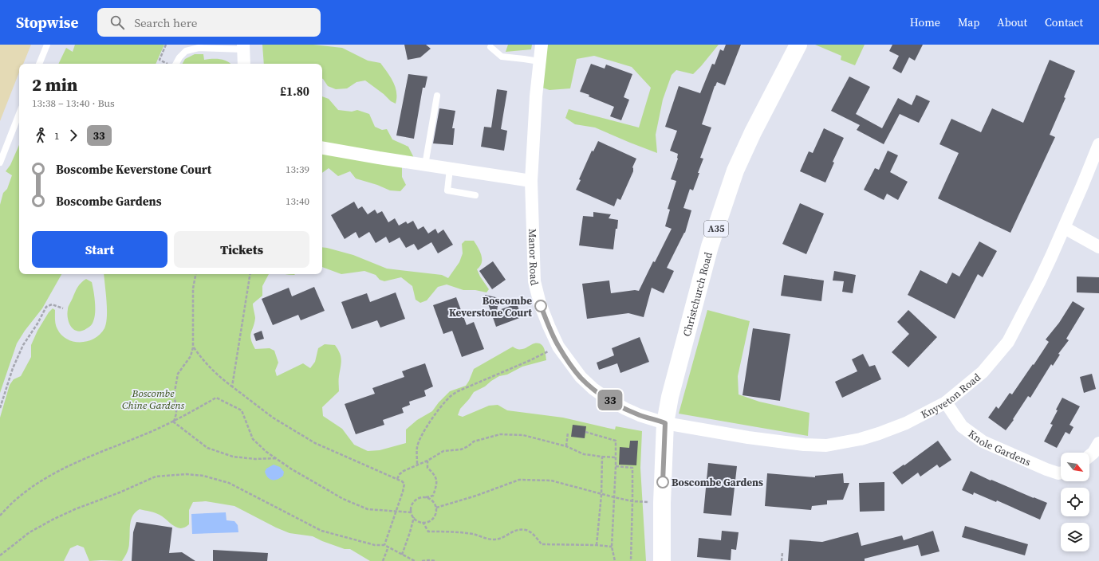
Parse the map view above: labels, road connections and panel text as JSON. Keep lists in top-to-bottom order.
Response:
{
  "streets": {
    "main road": ["A35", "Christchurch Road"],
    "street": ["Manor Road", "Knyveton Road", "Knole Gardens"]
  },
  "crossings": [
    ["Manor Road", "Christchurch Road"],
    ["Manor Road", "Knyveton Road"],
    ["Christchurch Road", "Knyveton Road"],
    ["Knyveton Road", "Knole Gardens"]
  ],
  "parks": ["Boscombe Chine Gardens"],
  "places": ["Boscombe Keverstone Court", "Boscombe Gardens"],
  "lines": ["bus line 33"],
  "north": "bottom right",
  "page": {
    "header": "Stopwise",
    "search": "Search here",
    "nav": [
      "Home",
      "Map",
      "About",
      "Contact"
    ],
    "on_map": "33",
    "heading": ["2 min", "13:38 – 13:40 · Bus", "£1.80"],
    "legs": ["1", "33"],
    "list": [
      {
        "name": "Boscombe Keverstone Court",
        "value": "13:39"
      },
      {
        "name": "Boscombe Gardens",
        "value": "13:40"
      }
    ],
    "buttons": ["Start", "Tickets"]
  }
}
